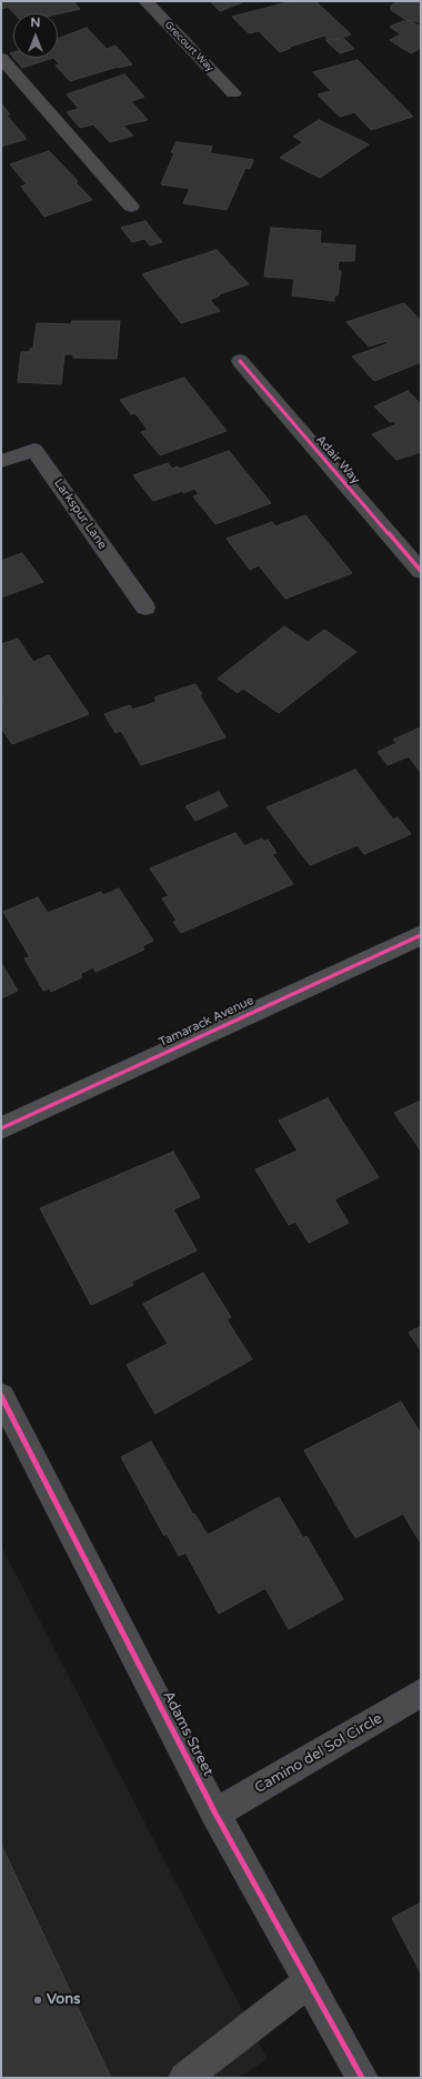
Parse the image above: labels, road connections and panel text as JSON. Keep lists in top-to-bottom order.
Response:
{
  "streets": {
    "main road": ["Tamarack Avenue"],
    "street": [
      "Grecourt Way",
      "Adair Way",
      "Larkspur Lane",
      "Adams Street",
      "Camino del Sol Circle"
    ]
  },
  "crossings": [
    ["Adams Street", "Camino del Sol Circle"]
  ],
  "places": ["Vons"],
  "north": "top"
}
